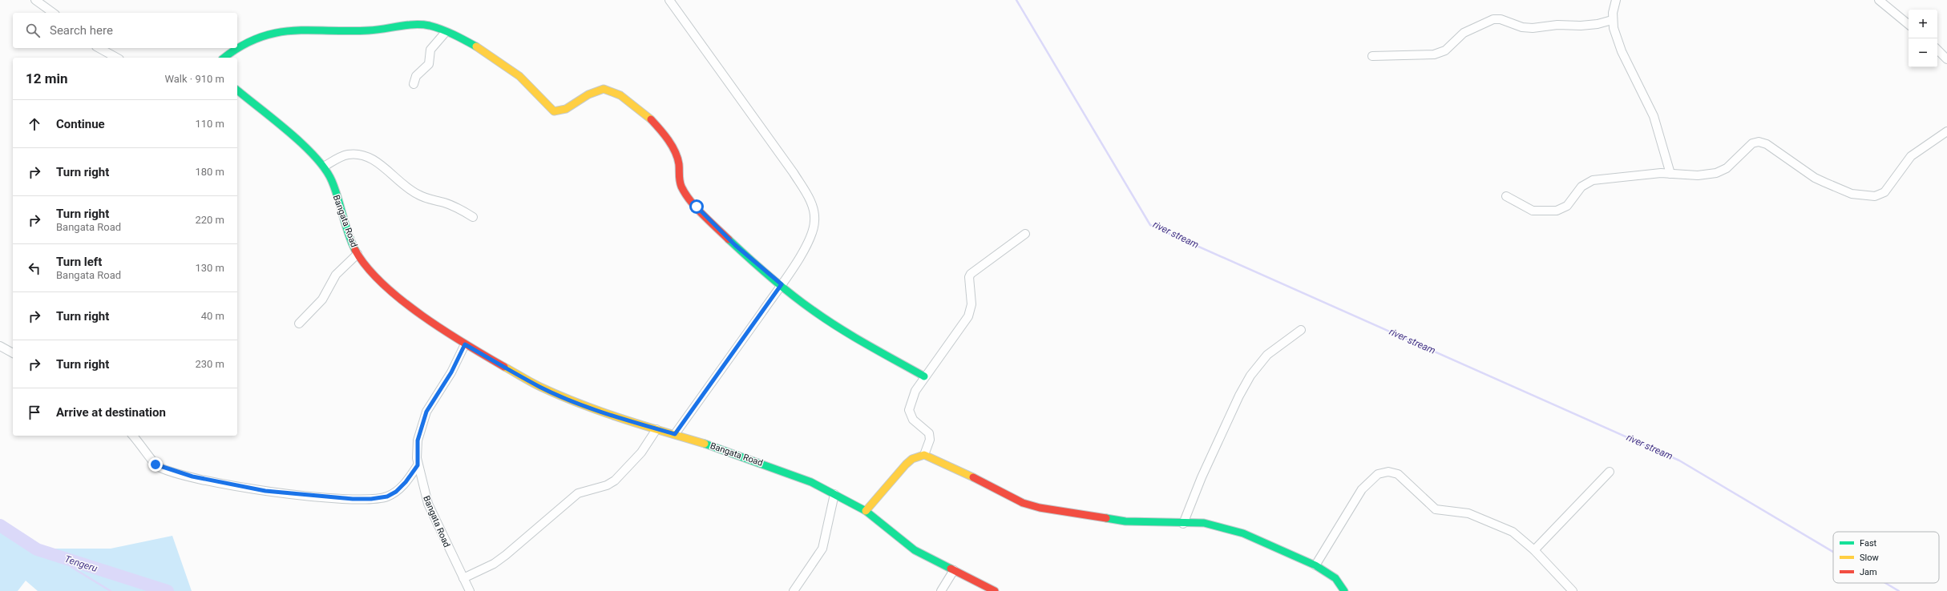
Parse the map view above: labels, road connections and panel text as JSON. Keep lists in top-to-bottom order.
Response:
{
  "streets": {
    "street": ["Bangata Road"]
  },
  "water": ["river stream", "Tengeru"],
  "legend": ["Fast", "Slow", "Jam"],
  "page": {
    "map_buttons": ["+", "−"],
    "search": "Search here",
    "heading": ["12 min", "Walk · 910 m"],
    "list": [
      ["Continue", "110 m"],
      ["Turn right", "180 m"],
      ["Turn right", "Bangata Road", "220 m"],
      ["Turn left", "Bangata Road", "130 m"],
      ["Turn right", "40 m"],
      ["Turn right", "230 m"],
      "Arrive at destination"
    ]
  }
}
